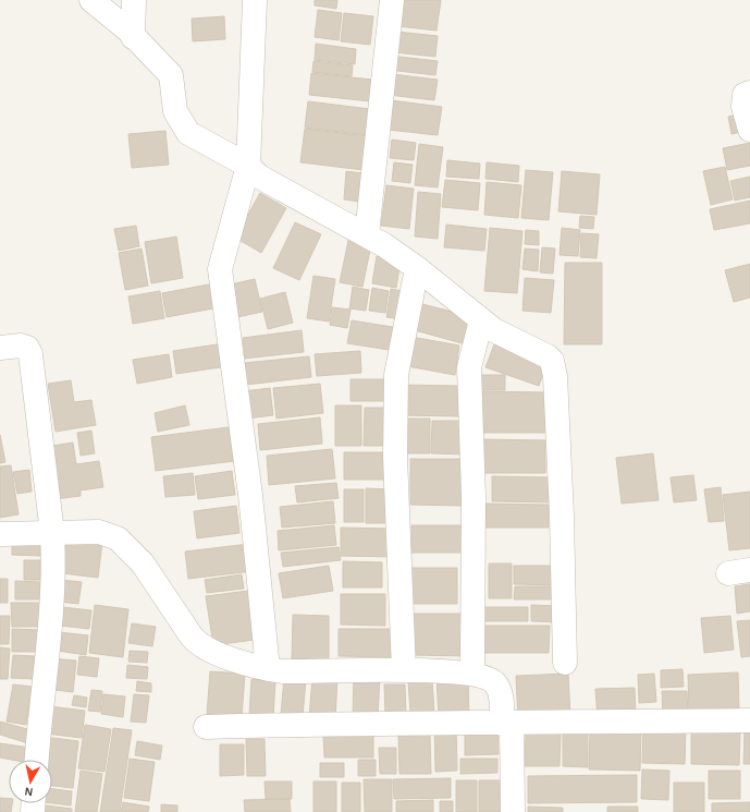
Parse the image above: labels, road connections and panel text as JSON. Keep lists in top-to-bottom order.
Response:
{
  "north": "bottom"
}
